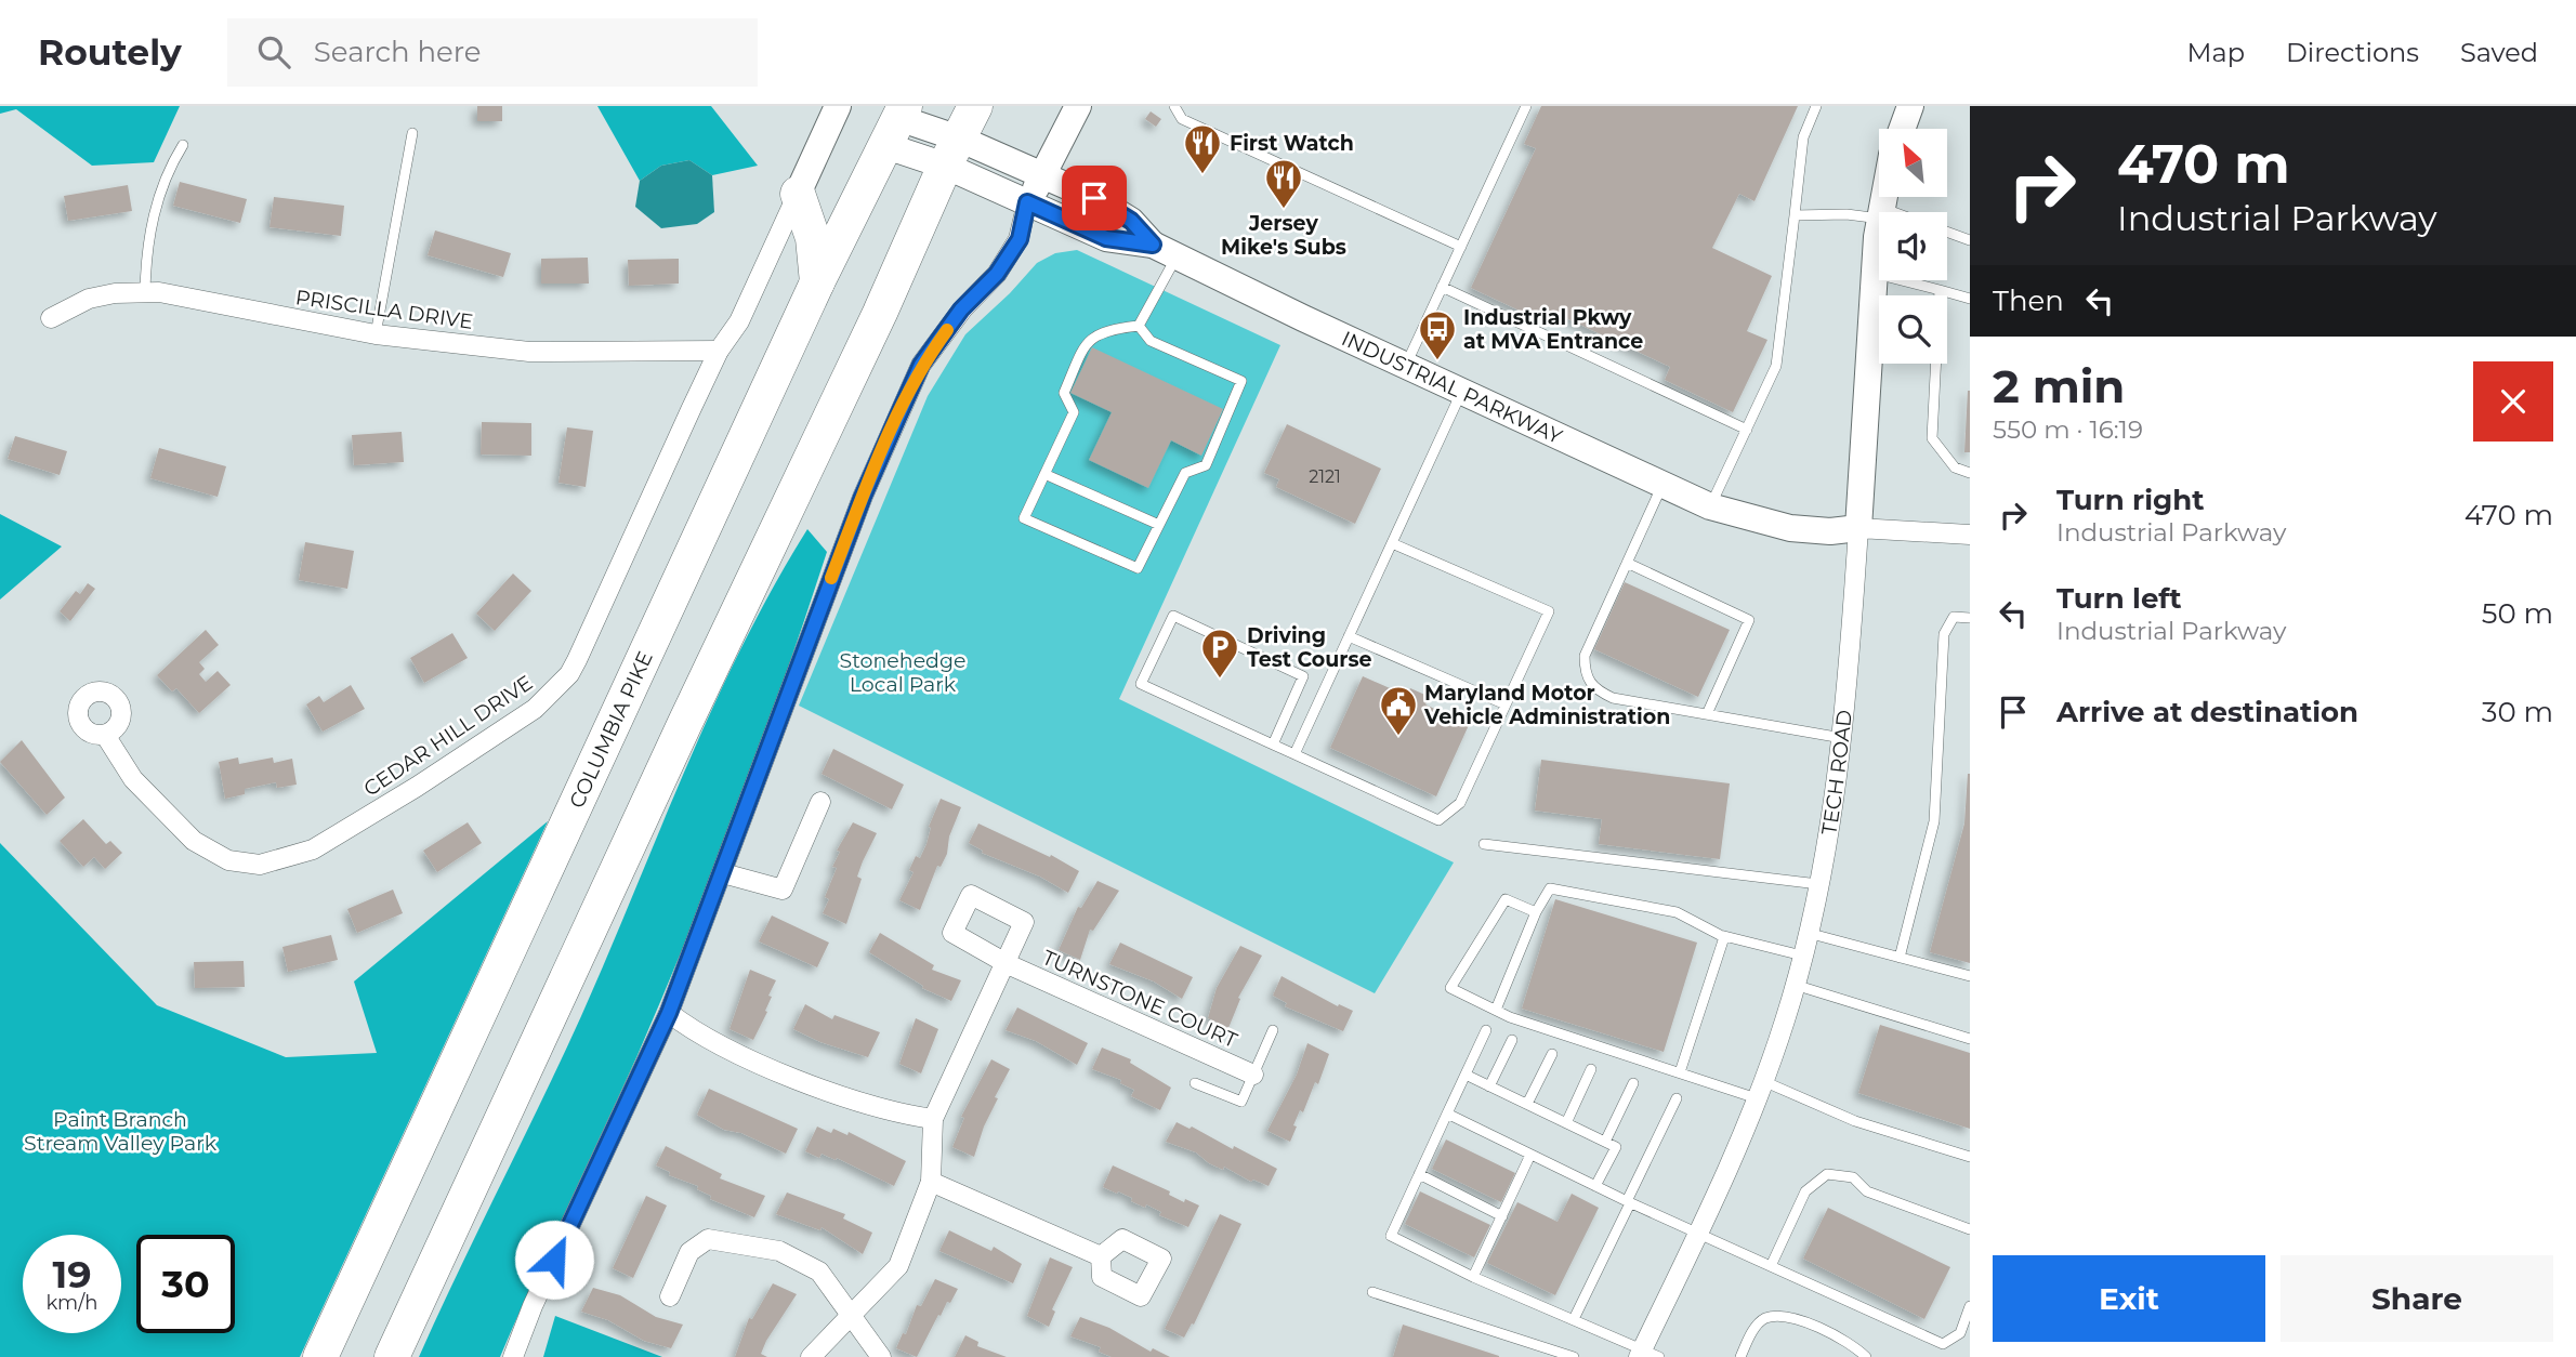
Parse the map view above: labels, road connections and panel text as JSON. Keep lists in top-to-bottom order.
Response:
{
  "streets": {
    "highway": ["COLUMBIA PIKE"],
    "street": [
      "PRISCILLA DRIVE",
      "INDUSTRIAL PARKWAY",
      "CEDAR HILL DRIVE",
      "TECH ROAD",
      "TURNSTONE COURT"
    ]
  },
  "crossings": [
    ["PRISCILLA DRIVE", "CEDAR HILL DRIVE"],
    ["INDUSTRIAL PARKWAY", "COLUMBIA PIKE"],
    ["INDUSTRIAL PARKWAY", "TECH ROAD"]
  ],
  "parks": ["Stonehedge Local Park", "Paint Branch Stream Valley Park"],
  "places": {
    "restaurant": ["First Watch", "Jersey Mike's Subs"],
    "bus stop": ["Industrial Pkwy at MVA Entrance"],
    "parking": ["Driving Test Course"],
    "public building": ["Maryland Motor Vehicle Administration"]
  },
  "house_numbers": ["2121"],
  "north": "top left",
  "page": {
    "header": "Routely",
    "search": "Search here",
    "nav": ["Map", "Directions", "Saved"],
    "turn": ["470 m", "Industrial Parkway"],
    "then": "Then",
    "heading": ["2 min", "550 m · 16:19"],
    "list": [
      {
        "name": "Turn right",
        "note": "Industrial Parkway",
        "value": "470 m"
      },
      {
        "name": "Turn left",
        "note": "Industrial Parkway",
        "value": "50 m"
      },
      {
        "name": "Arrive at destination",
        "value": "30 m"
      }
    ],
    "speed": "19 km/h",
    "limit": "30",
    "buttons": ["Exit", "Share"]
  }
}
